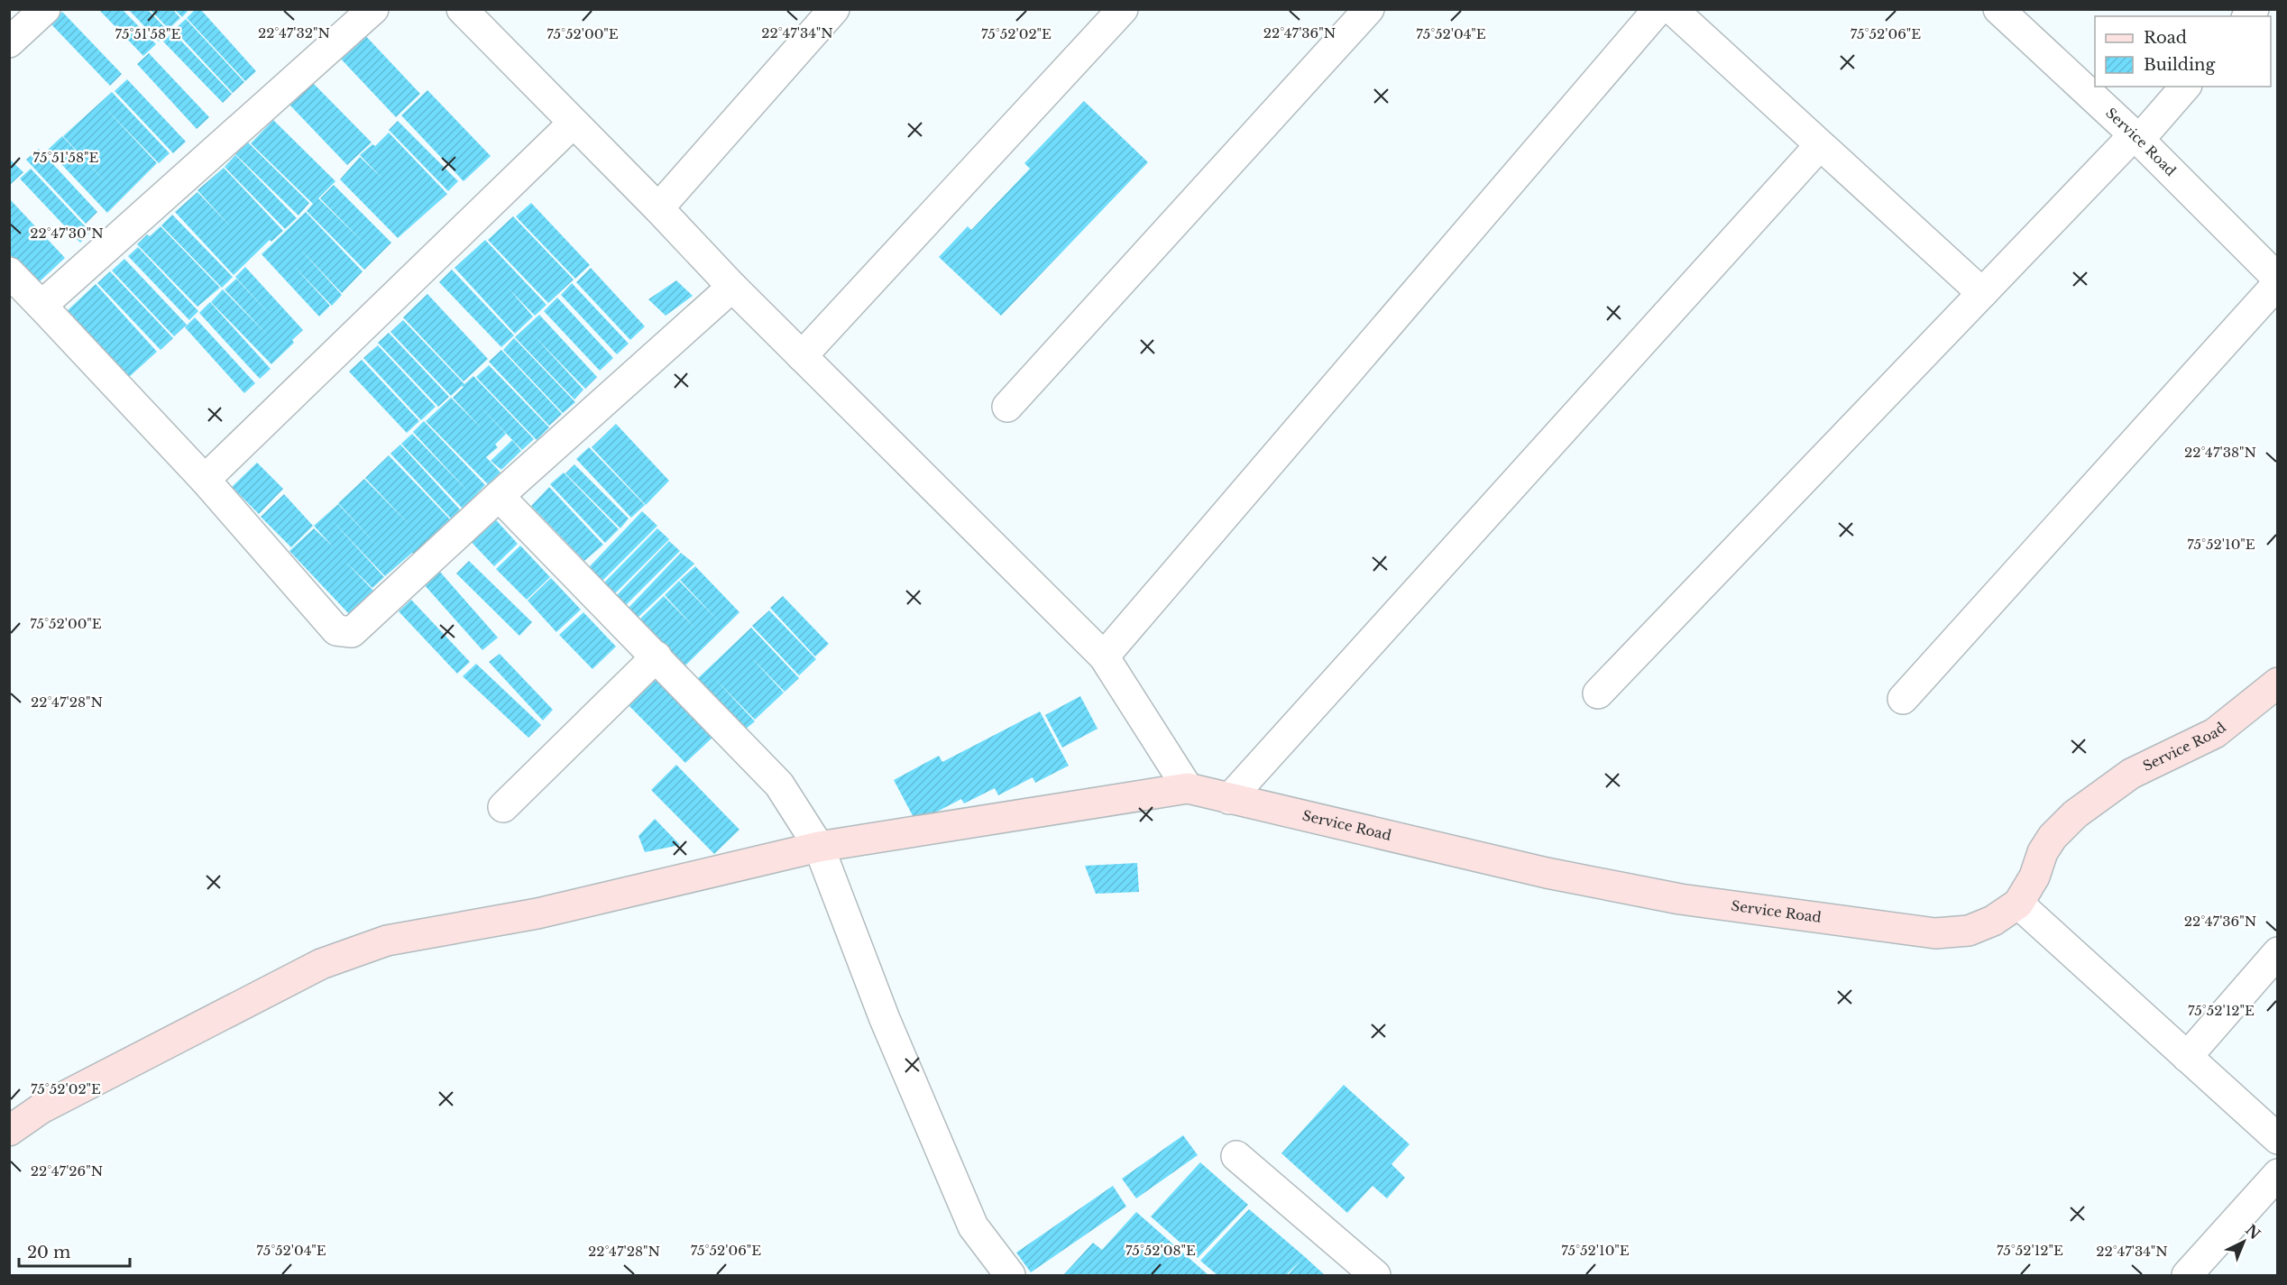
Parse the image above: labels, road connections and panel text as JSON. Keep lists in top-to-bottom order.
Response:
{
  "streets": {
    "street": ["Service Road"]
  },
  "legend": ["Road", "Building"],
  "scale_bar": "20 m",
  "north": "top right",
  "coordinates": [
    "22°47'32\"N",
    "22°47'34\"N",
    "22°47'36\"N",
    "75°52'00\"E",
    "75°52'02\"E",
    "75°52'04\"E",
    "75°52'06\"E",
    "75°51'58\"E",
    "22°47'30\"N",
    "22°47'38\"N",
    "75°52'10\"E",
    "22°47'28\"N",
    "75°52'12\"E",
    "22°47'26\"N",
    "75°52'08\"E"
  ]
}
